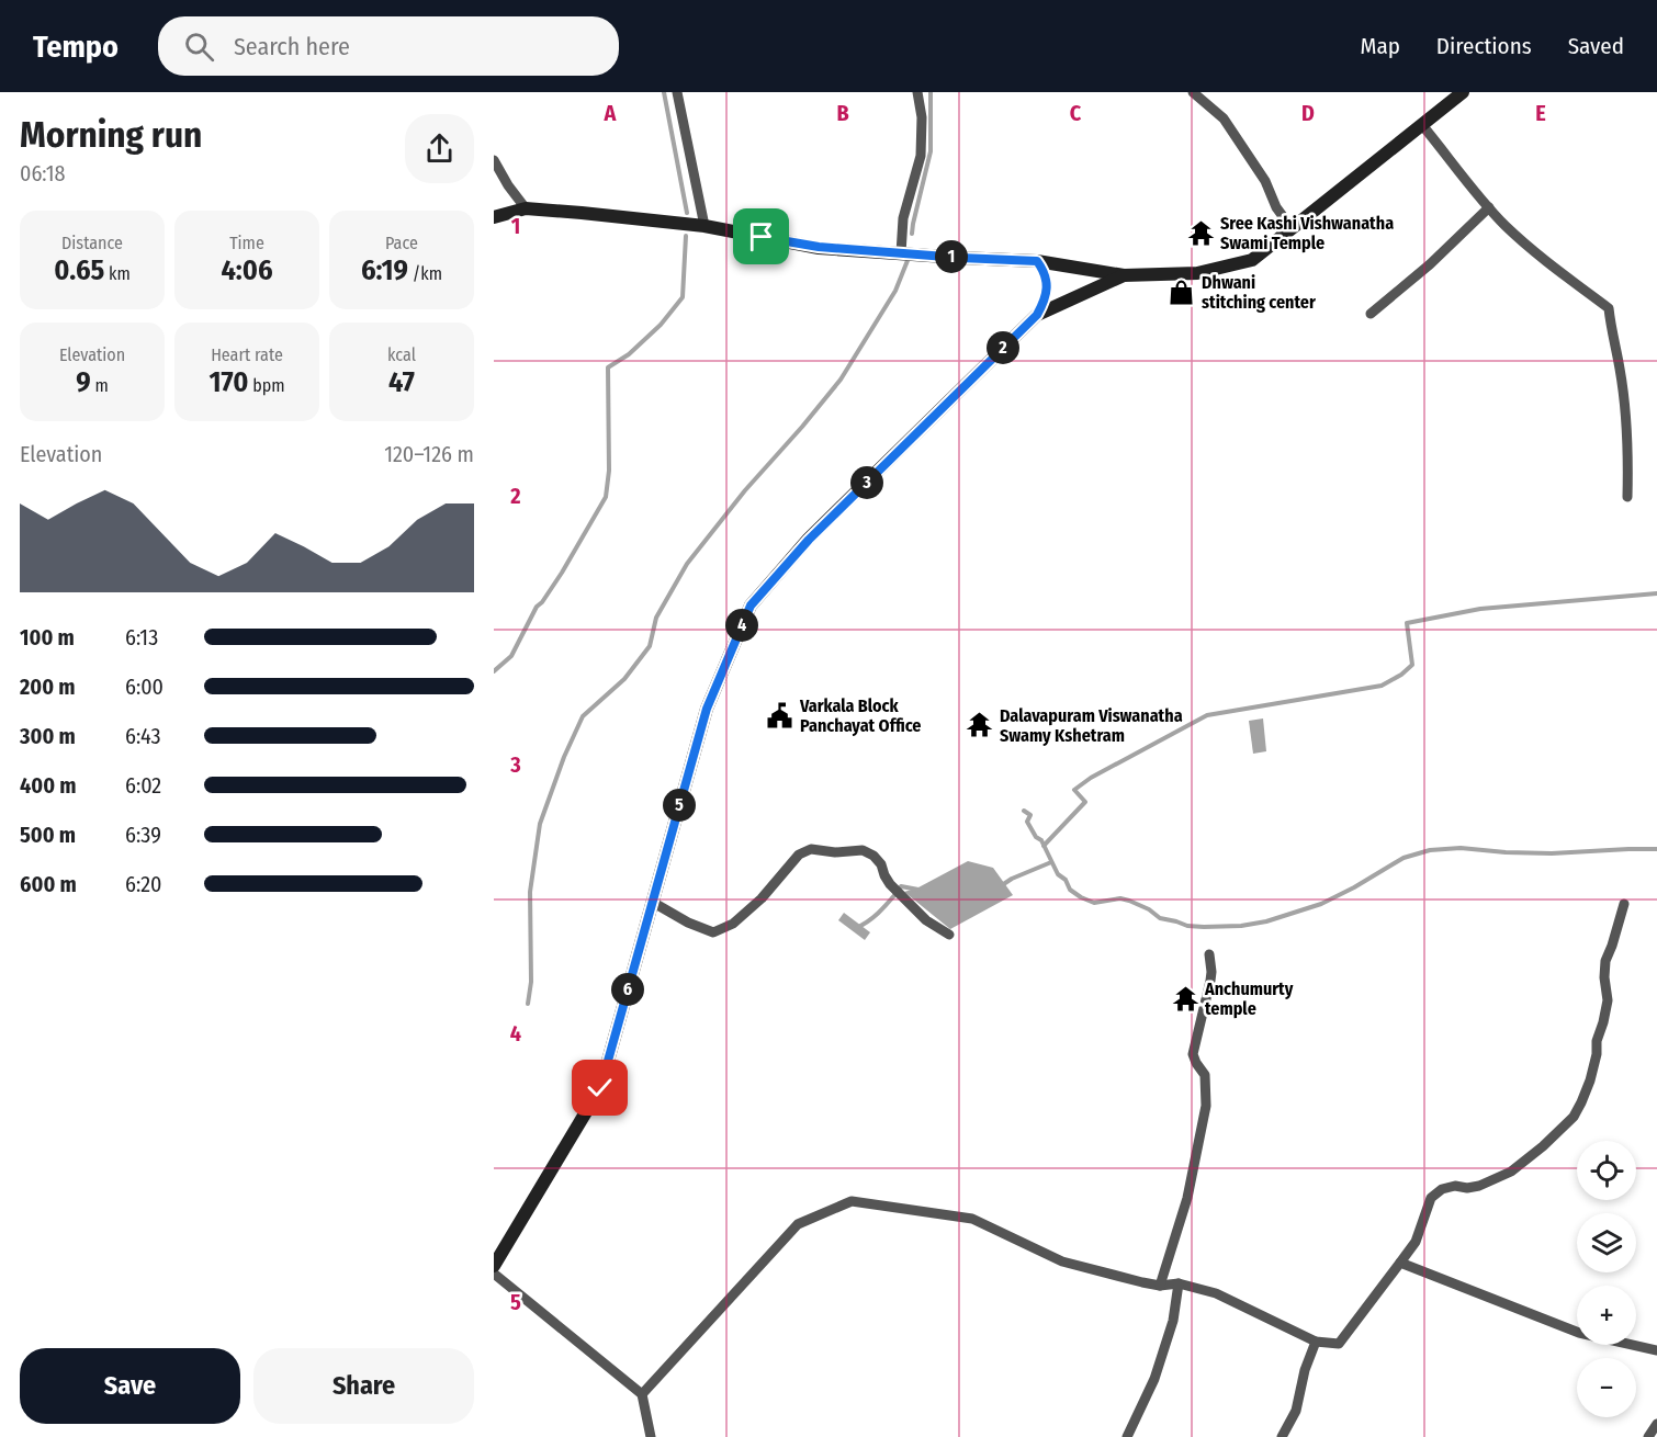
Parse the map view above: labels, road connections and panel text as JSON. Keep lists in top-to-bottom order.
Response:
{
  "places": {
    "temple": ["Sree Kashi Vishwanatha Swami Temple", "Dalavapuram Viswanatha Swamy Kshetram", "Anchumurty temple"],
    "shop": ["Dhwani stitching center"],
    "public building": ["Varkala Block Panchayat Office"]
  },
  "page": {
    "header": "Tempo",
    "search": "Search here",
    "nav": ["Map", "Directions", "Saved"],
    "heading": ["Morning run", "06:18"],
    "stats": [
      ["Distance", "0.65 km"],
      ["Time", "4:06"],
      ["Pace", "6:19 /km"],
      ["Elevation", "9 m"],
      ["Heart rate", "170 bpm"],
      ["kcal", "47"]
    ],
    "pins": [
      "1",
      "2",
      "3",
      "4",
      "5",
      "6"
    ],
    "chart": ["Elevation", "120–126 m"],
    "list": [
      {
        "name": "100 m",
        "note": "6:13"
      },
      {
        "name": "200 m",
        "note": "6:00"
      },
      {
        "name": "300 m",
        "note": "6:43"
      },
      {
        "name": "400 m",
        "note": "6:02"
      },
      {
        "name": "500 m",
        "note": "6:39"
      },
      {
        "name": "600 m",
        "note": "6:20"
      }
    ],
    "map_buttons": ["+", "−"],
    "buttons": ["Save", "Share"]
  },
  "grid": {
    "columns": [
      "A",
      "B",
      "C",
      "D",
      "E"
    ],
    "rows": [
      "1",
      "2",
      "3",
      "4",
      "5"
    ]
  }
}
